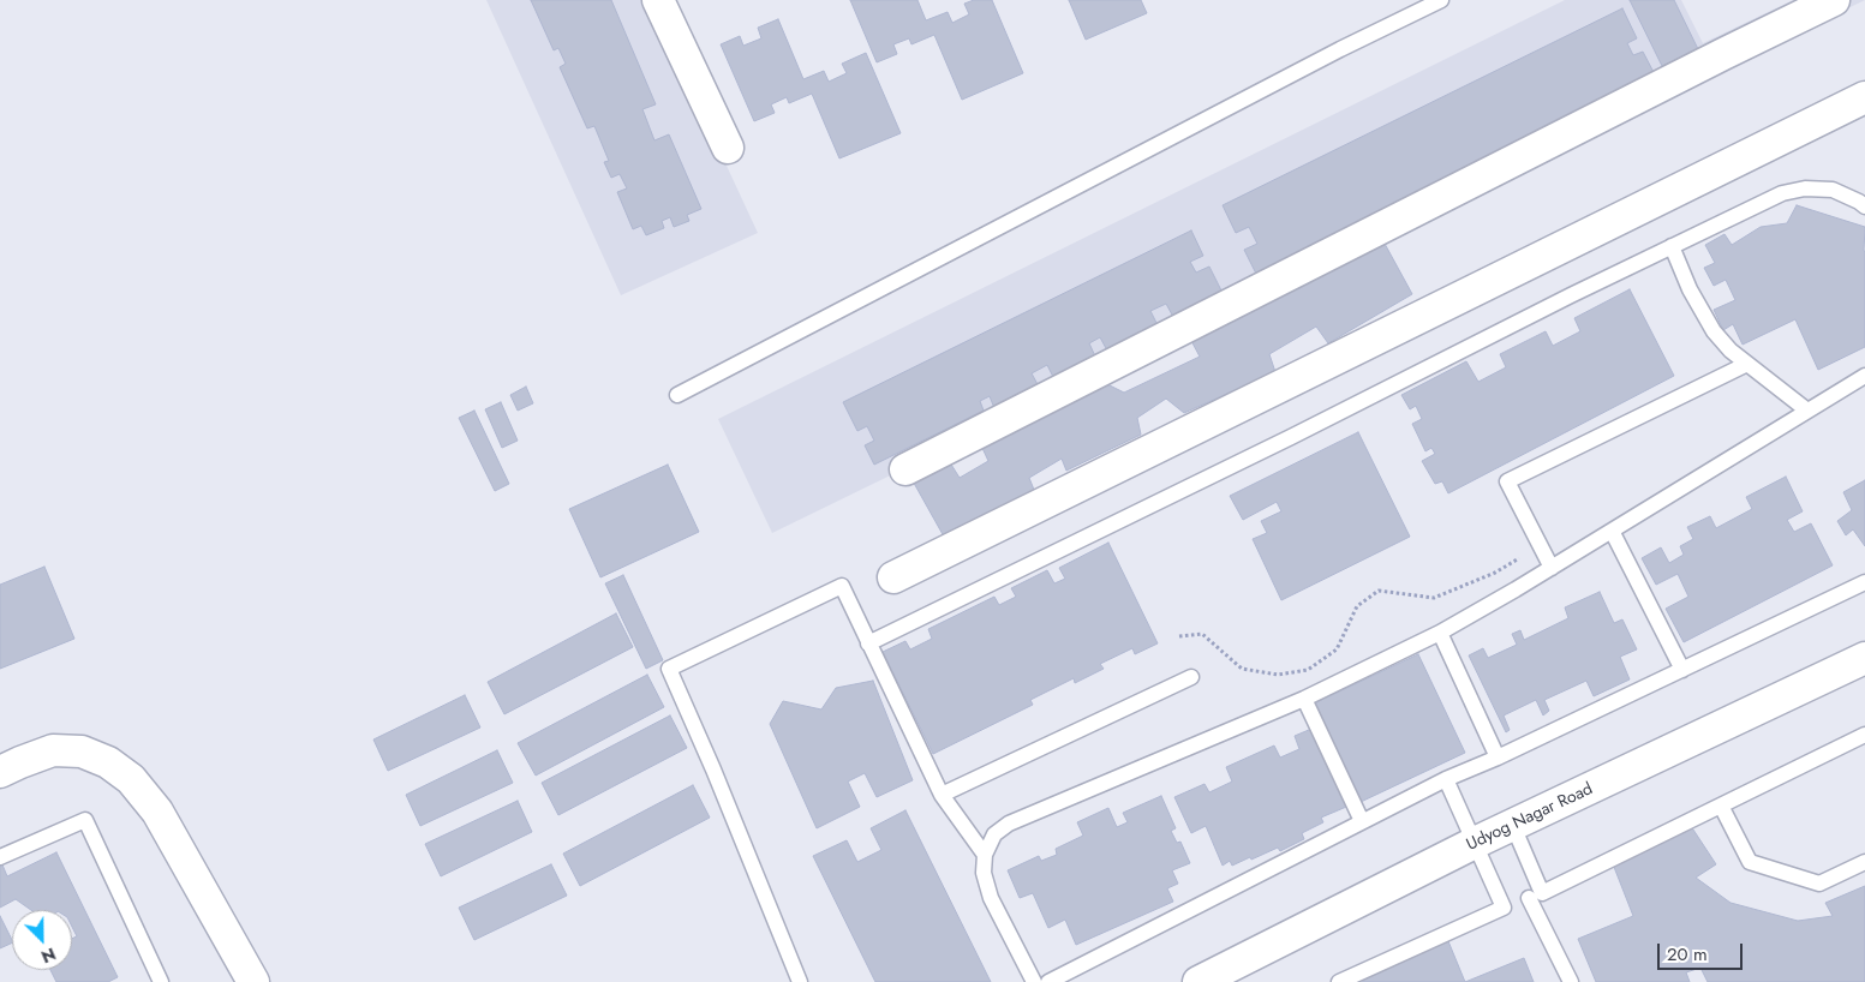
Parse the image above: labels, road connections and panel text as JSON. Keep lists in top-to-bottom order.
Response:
{
  "streets": {
    "street": ["Udyog Nagar Road"]
  },
  "scale_bar": "20 m",
  "north": "bottom right"
}
